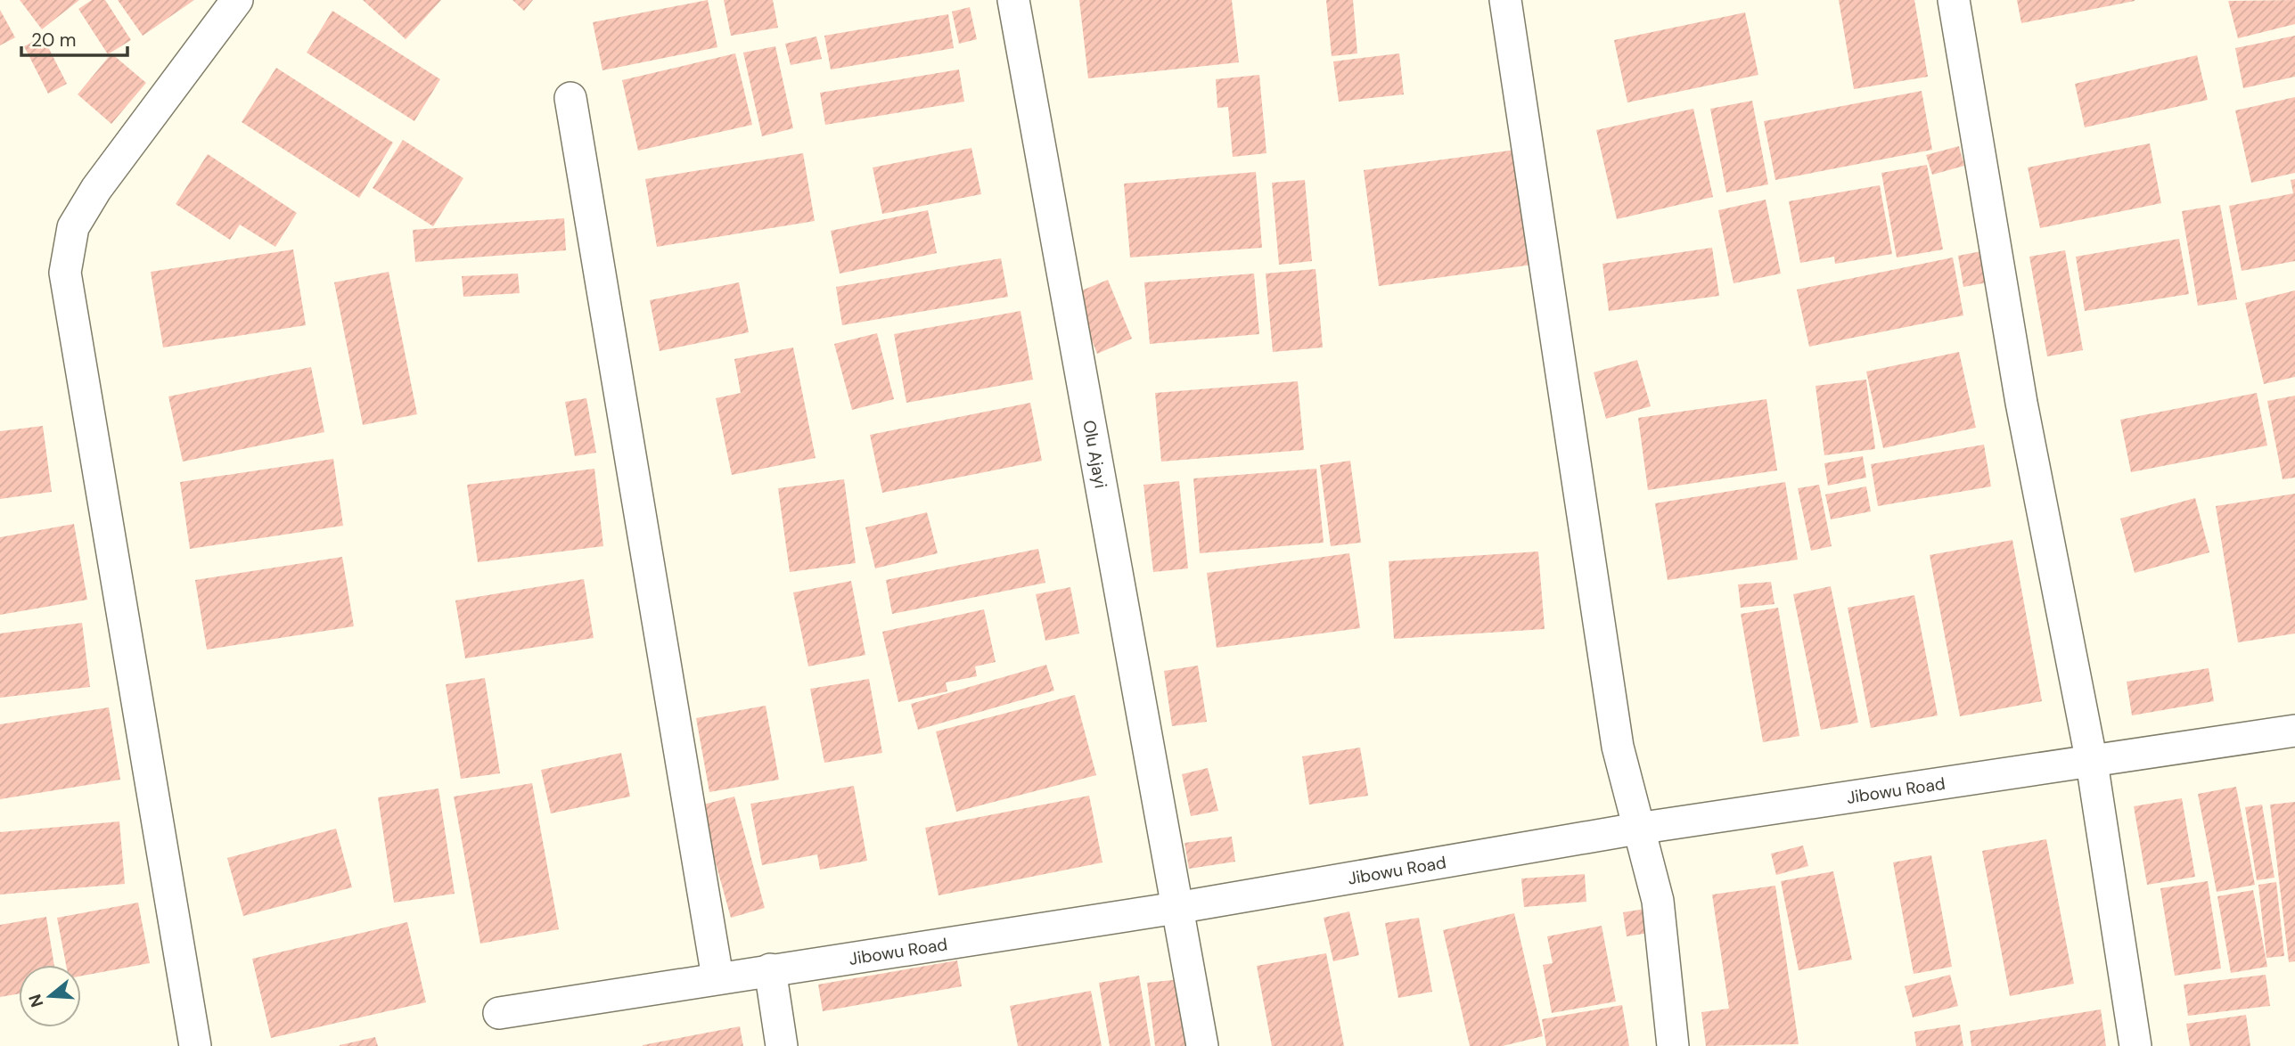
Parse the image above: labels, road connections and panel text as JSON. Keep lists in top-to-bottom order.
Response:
{
  "streets": {
    "street": ["Olu Ajayi", "Jibowu Road"]
  },
  "crossings": [
    ["Olu Ajayi", "Jibowu Road"]
  ],
  "scale_bar": "20 m",
  "north": "left"
}
